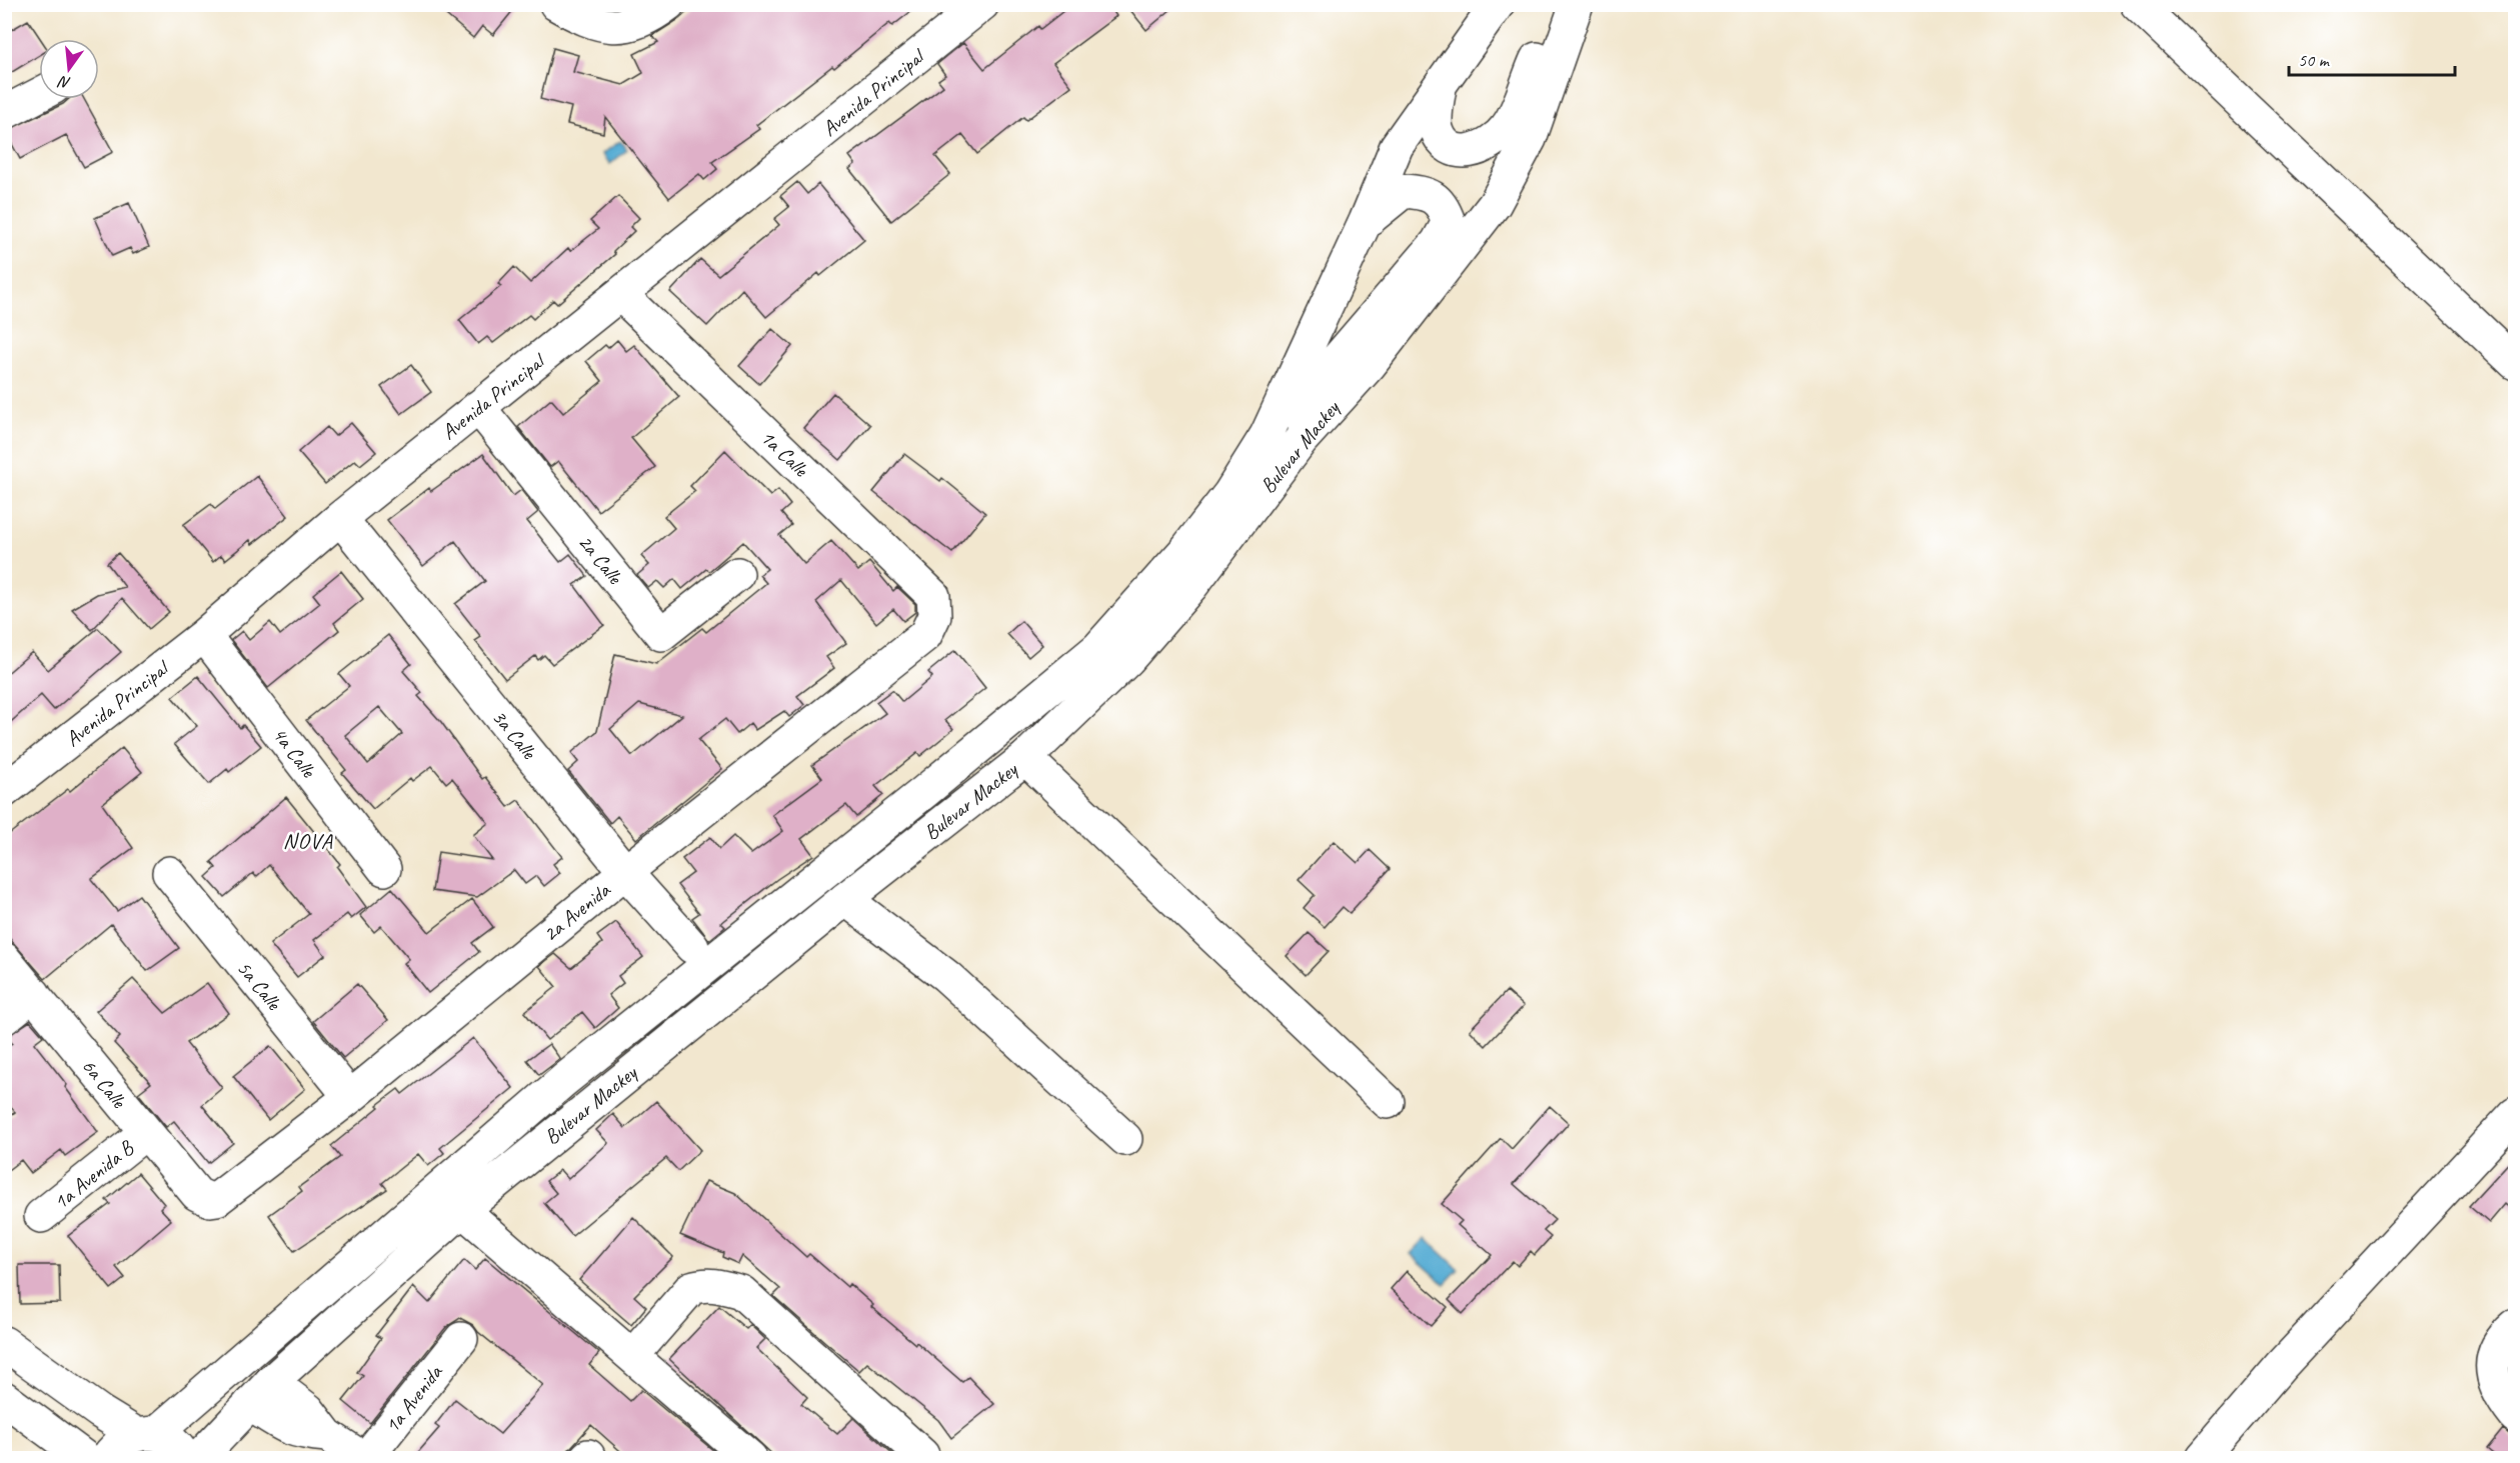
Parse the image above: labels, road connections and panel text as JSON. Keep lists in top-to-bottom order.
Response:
{
  "streets": {
    "street": [
      "Avenida Principal",
      "Bulevar Mackey",
      "1a Calle",
      "2a Calle",
      "3a Calle",
      "4a Calle",
      "2a Avenida",
      "5a Calle",
      "6a Calle",
      "1a Avenida B",
      "1a Avenida"
    ]
  },
  "crossings": [
    ["Avenida Principal", "1a Calle"],
    ["Avenida Principal", "2a Calle"],
    ["Avenida Principal", "3a Calle"],
    ["Avenida Principal", "4a Calle"],
    ["1a Calle", "2a Avenida"],
    ["3a Calle", "2a Avenida"],
    ["2a Avenida", "5a Calle"],
    ["2a Avenida", "6a Calle"],
    ["6a Calle", "1a Avenida B"]
  ],
  "districts": ["NOVA"],
  "scale_bar": "50 m",
  "north": "bottom"
}
